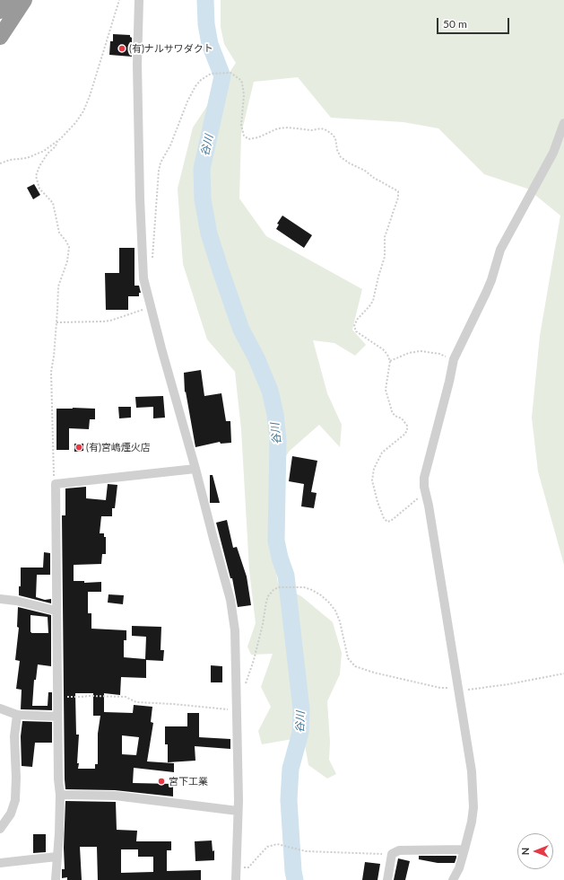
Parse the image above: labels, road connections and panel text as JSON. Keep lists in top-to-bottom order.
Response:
{
  "water": ["谷川"],
  "places": ["(有)ナルサワダクト", "(有)宮嶋煙火店", "宮下工業"],
  "scale_bar": "50 m",
  "north": "left"
}
